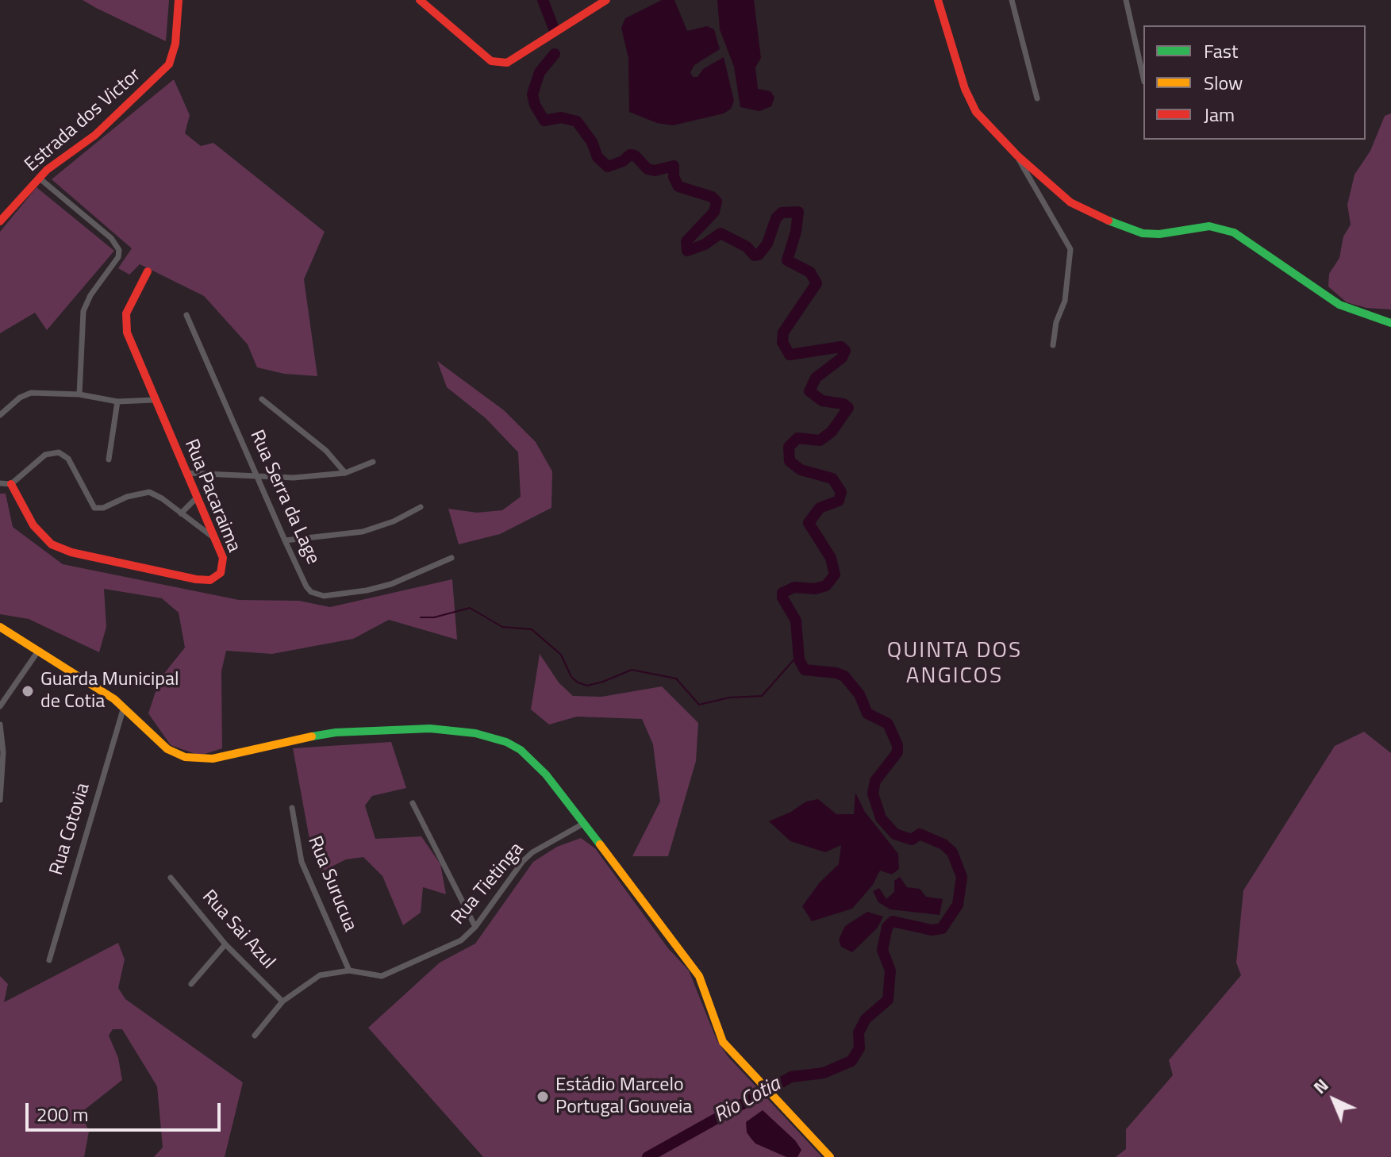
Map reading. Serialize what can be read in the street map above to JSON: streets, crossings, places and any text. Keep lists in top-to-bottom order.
{
  "streets": {
    "street": [
      "Estrada dos Victor",
      "Rua Pacaraima",
      "Rua Serra da Lage",
      "Rua Cotovia",
      "Rua Surucua",
      "Rua Tietinga",
      "Rua Sai Azul"
    ]
  },
  "crossings": [
    ["Rua Surucua", "Rua Tietinga"],
    ["Rua Tietinga", "Rua Sai Azul"]
  ],
  "districts": ["QUINTA DOS ANGICOS"],
  "water": ["Rio Cotia"],
  "places": ["Guarda Municipal de Cotia", "Estádio Marcelo Portugal Gouveia"],
  "legend": ["Fast", "Slow", "Jam"],
  "scale_bar": "200 m",
  "north": "top left"
}
